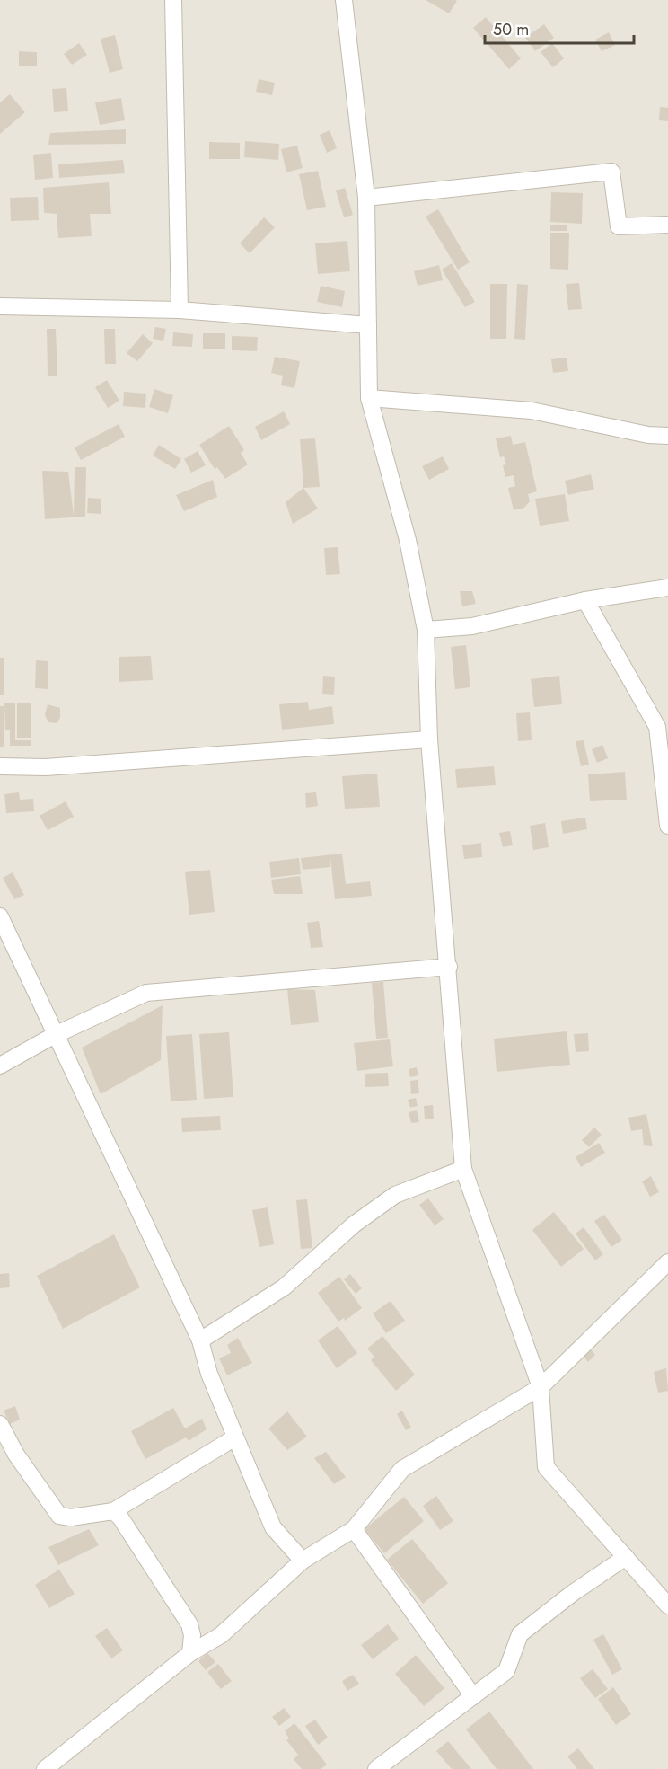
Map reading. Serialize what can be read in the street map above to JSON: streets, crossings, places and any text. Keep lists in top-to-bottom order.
{
  "scale_bar": "50 m"
}
